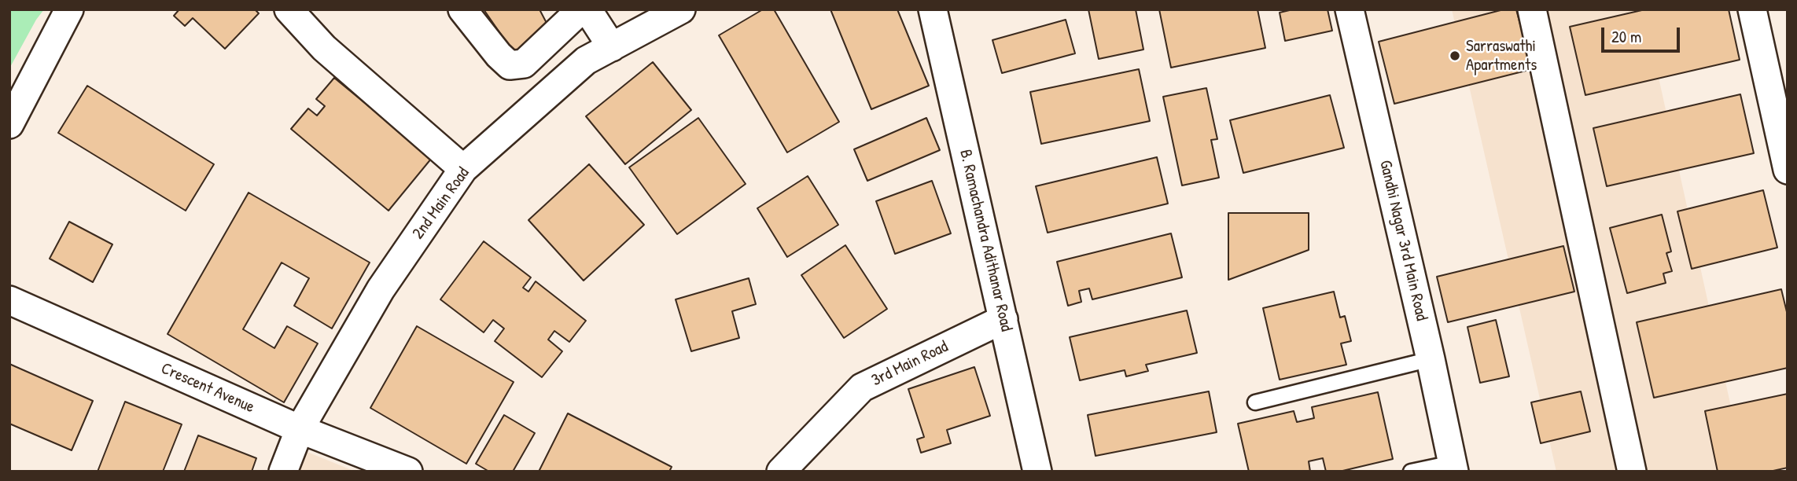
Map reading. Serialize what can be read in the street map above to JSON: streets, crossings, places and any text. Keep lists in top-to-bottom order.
{
  "streets": {
    "street": [
      "2nd Main Road",
      "B. Ramachandra Adithanar Road",
      "Gandhi Nagar 3rd Main Road",
      "3rd Main Road",
      "Crescent Avenue"
    ]
  },
  "crossings": [
    ["2nd Main Road", "Crescent Avenue"],
    ["B. Ramachandra Adithanar Road", "3rd Main Road"]
  ],
  "places": ["Sarraswathi Apartments"],
  "scale_bar": "20 m"
}
